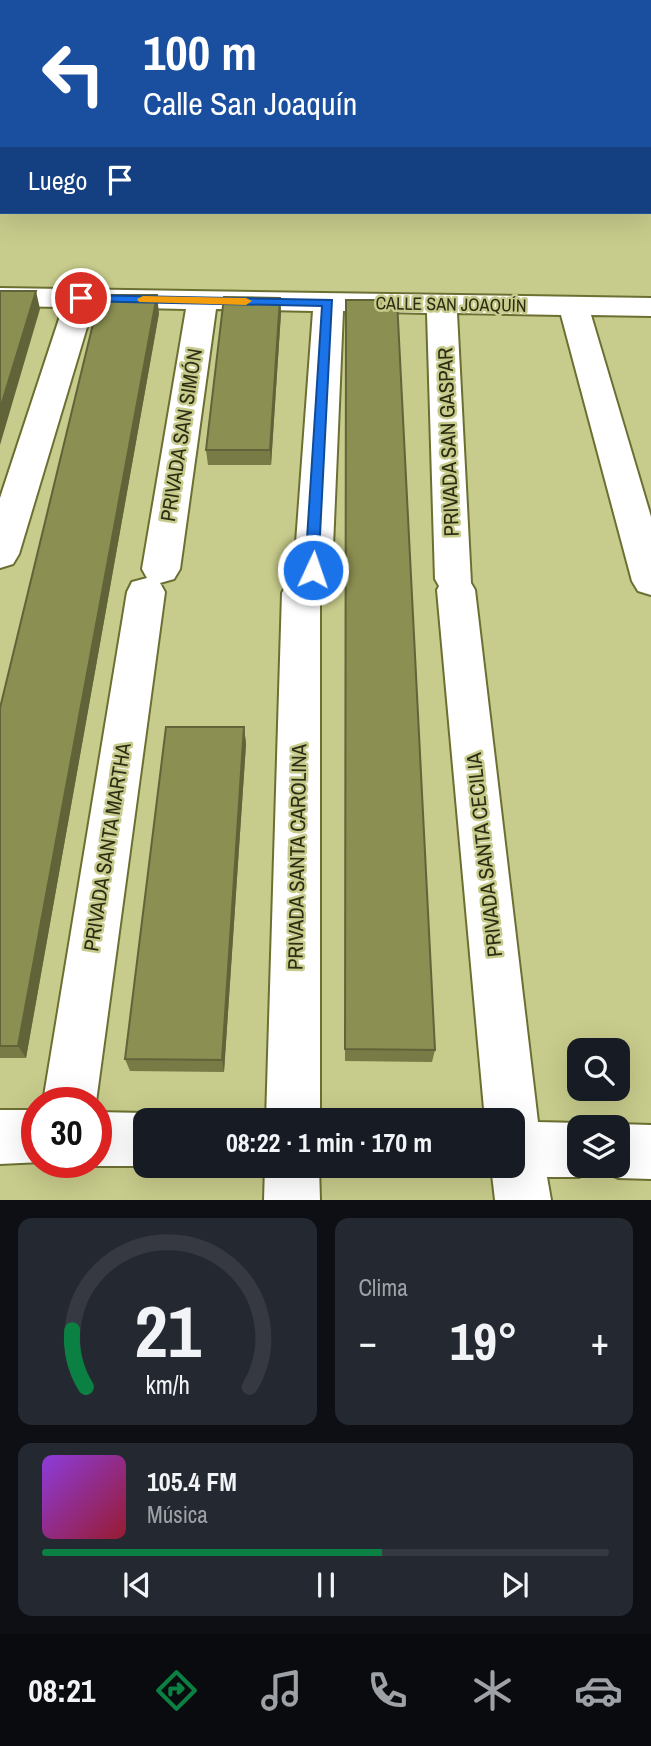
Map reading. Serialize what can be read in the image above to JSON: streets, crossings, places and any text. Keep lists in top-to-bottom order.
{
  "streets": {
    "street": [
      "CALLE SAN JOAQUÍN",
      "PRIVADA SAN SIMÓN",
      "PRIVADA SAN GASPAR",
      "PRIVADA SANTA MARTHA",
      "PRIVADA SANTA CECILIA",
      "PRIVADA SANTA CAROLINA"
    ]
  },
  "crossings": [
    ["CALLE SAN JOAQUÍN", "PRIVADA SAN SIMÓN"],
    ["CALLE SAN JOAQUÍN", "PRIVADA SAN GASPAR"],
    ["CALLE SAN JOAQUÍN", "PRIVADA SANTA CAROLINA"],
    ["PRIVADA SAN SIMÓN", "PRIVADA SANTA MARTHA"],
    ["PRIVADA SAN GASPAR", "PRIVADA SANTA CECILIA"]
  ],
  "page": {
    "turn": ["100 m", "Calle San Joaquín"],
    "then": "Luego",
    "limit": "30",
    "trip": "08:22 · 1 min · 170 m",
    "tile": "Clima",
    "heat": ["−", "19°", "+"],
    "song": ["105.4 FM", "Música"],
    "tabs": "08:21",
    "gauge": ["21", "km/h"]
  }
}
